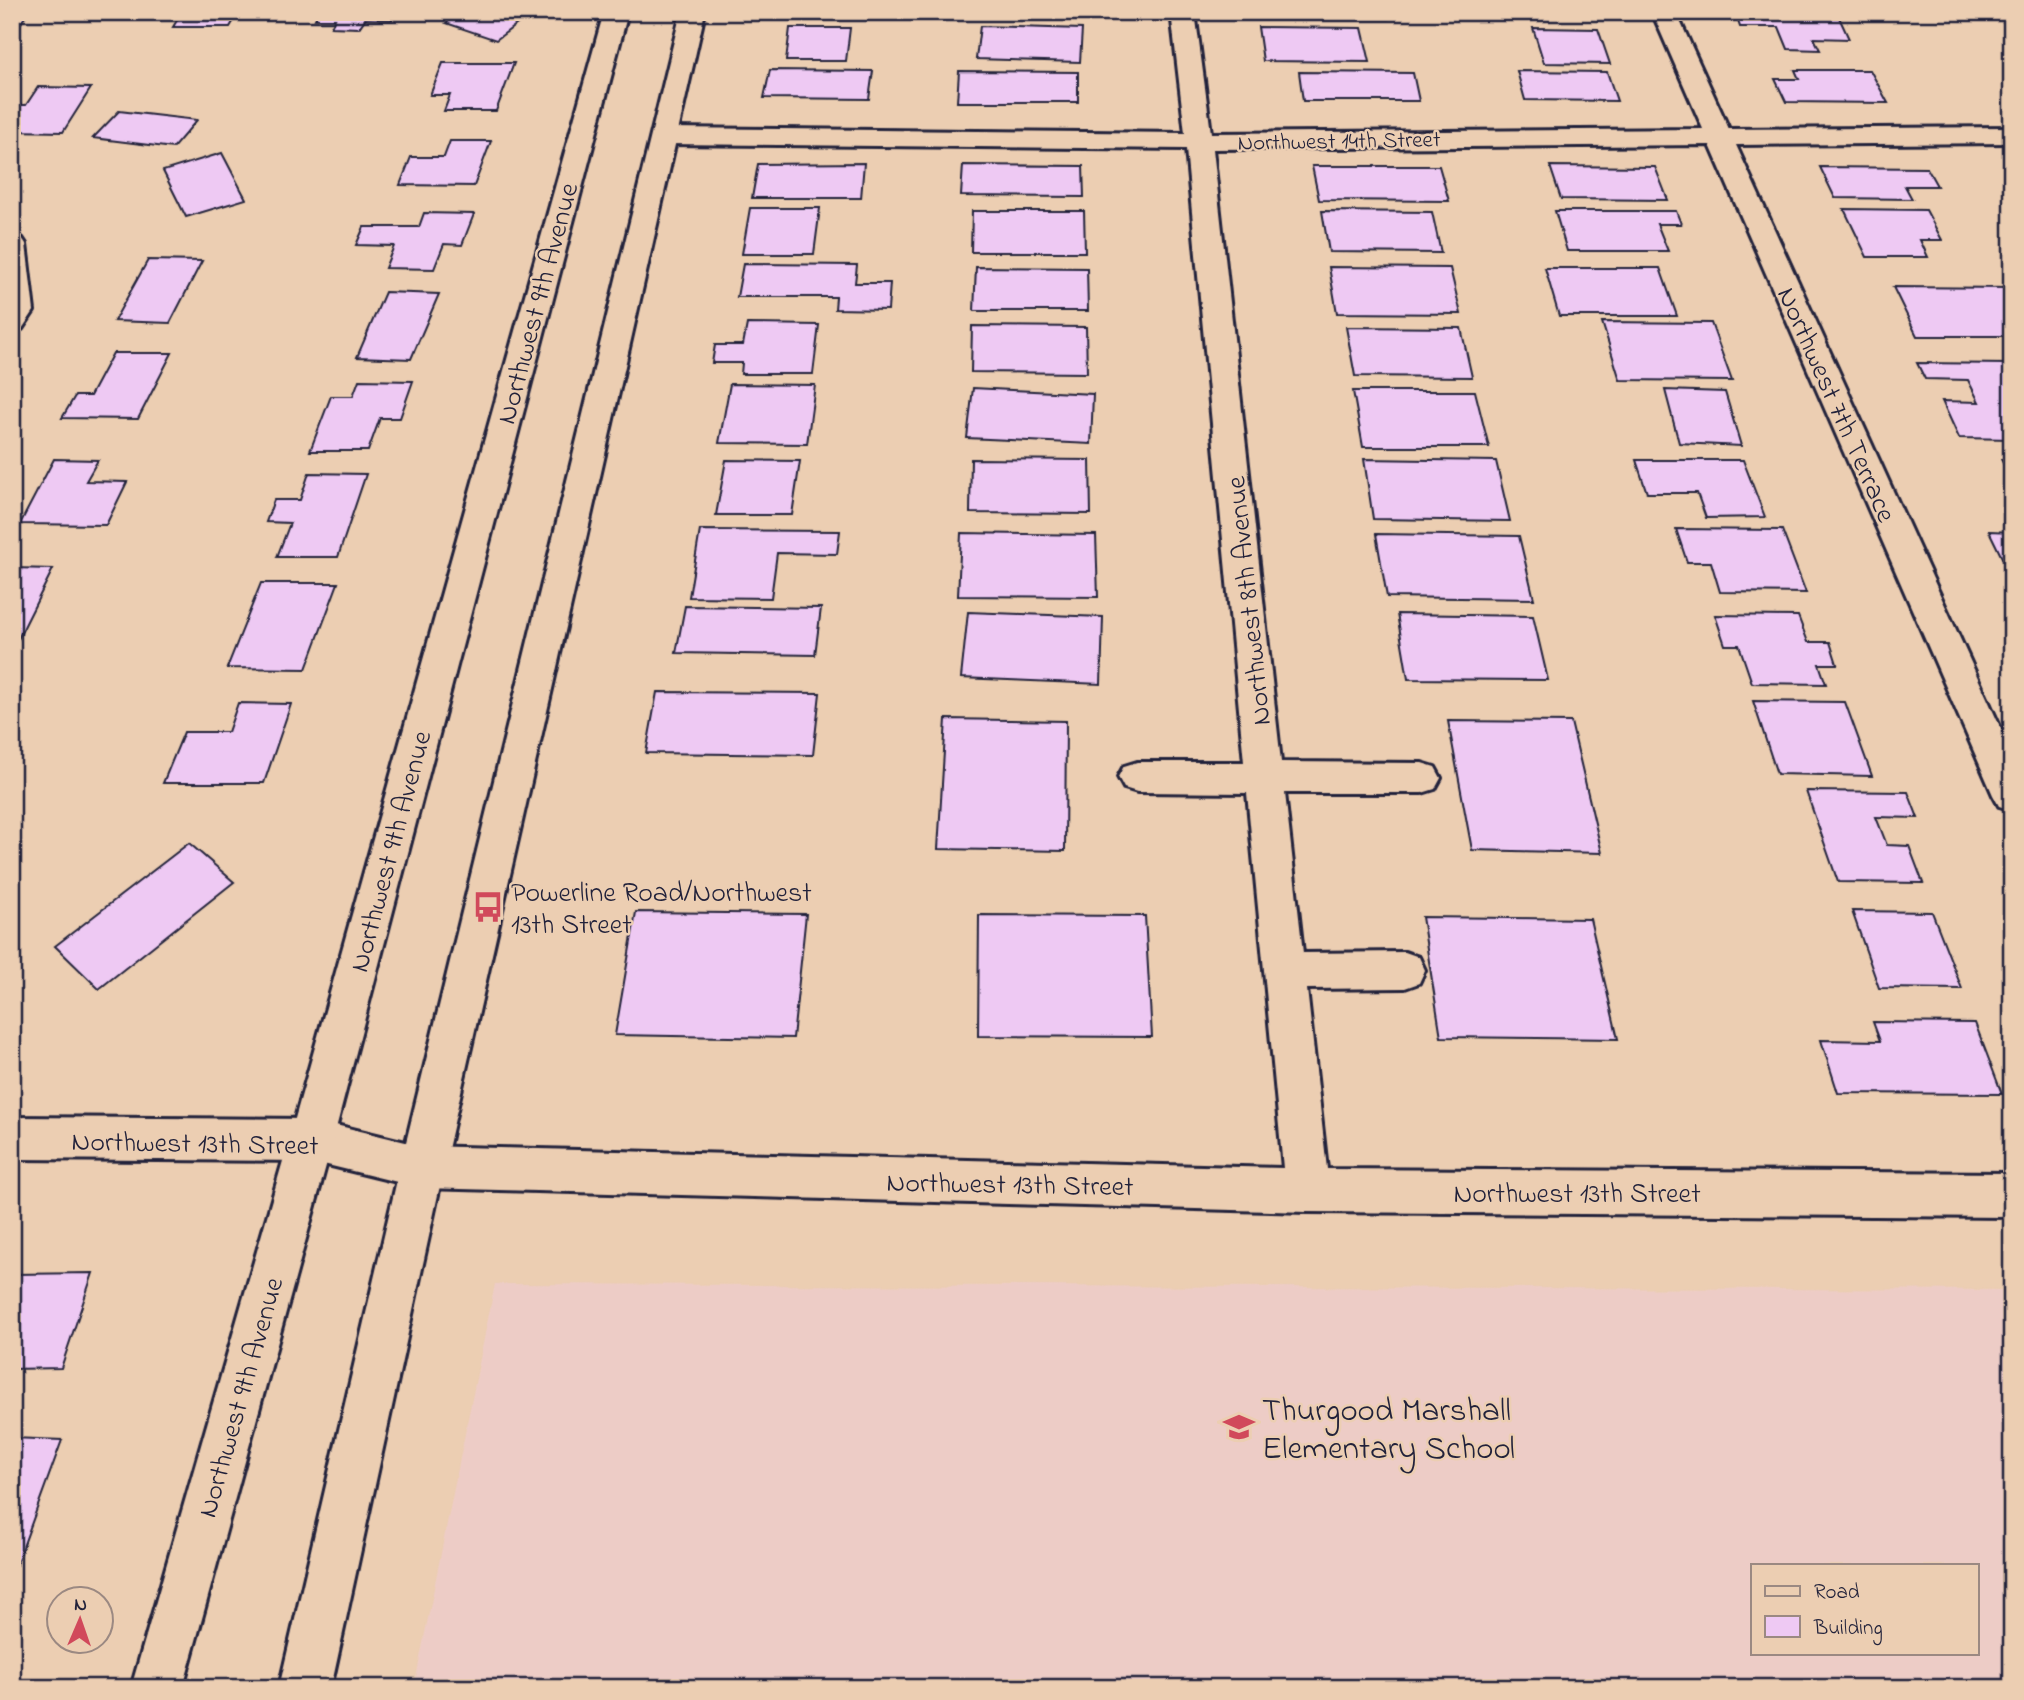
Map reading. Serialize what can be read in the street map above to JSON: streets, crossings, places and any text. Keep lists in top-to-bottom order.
{
  "streets": {
    "street": [
      "Northwest 14th Street",
      "Northwest 9th Avenue",
      "Northwest 7th Terrace",
      "Northwest 8th Avenue",
      "Northwest 13th Street"
    ]
  },
  "crossings": [
    ["Northwest 14th Street", "Northwest 7th Terrace"],
    ["Northwest 14th Street", "Northwest 8th Avenue"],
    ["Northwest 9th Avenue", "Northwest 13th Street"],
    ["Northwest 8th Avenue", "Northwest 13th Street"]
  ],
  "places": {
    "bus stop": ["Powerline Road/Northwest 13th Street"],
    "school or university": ["Thurgood Marshall Elementary School"]
  },
  "legend": ["Road", "Building"],
  "north": "top"
}
